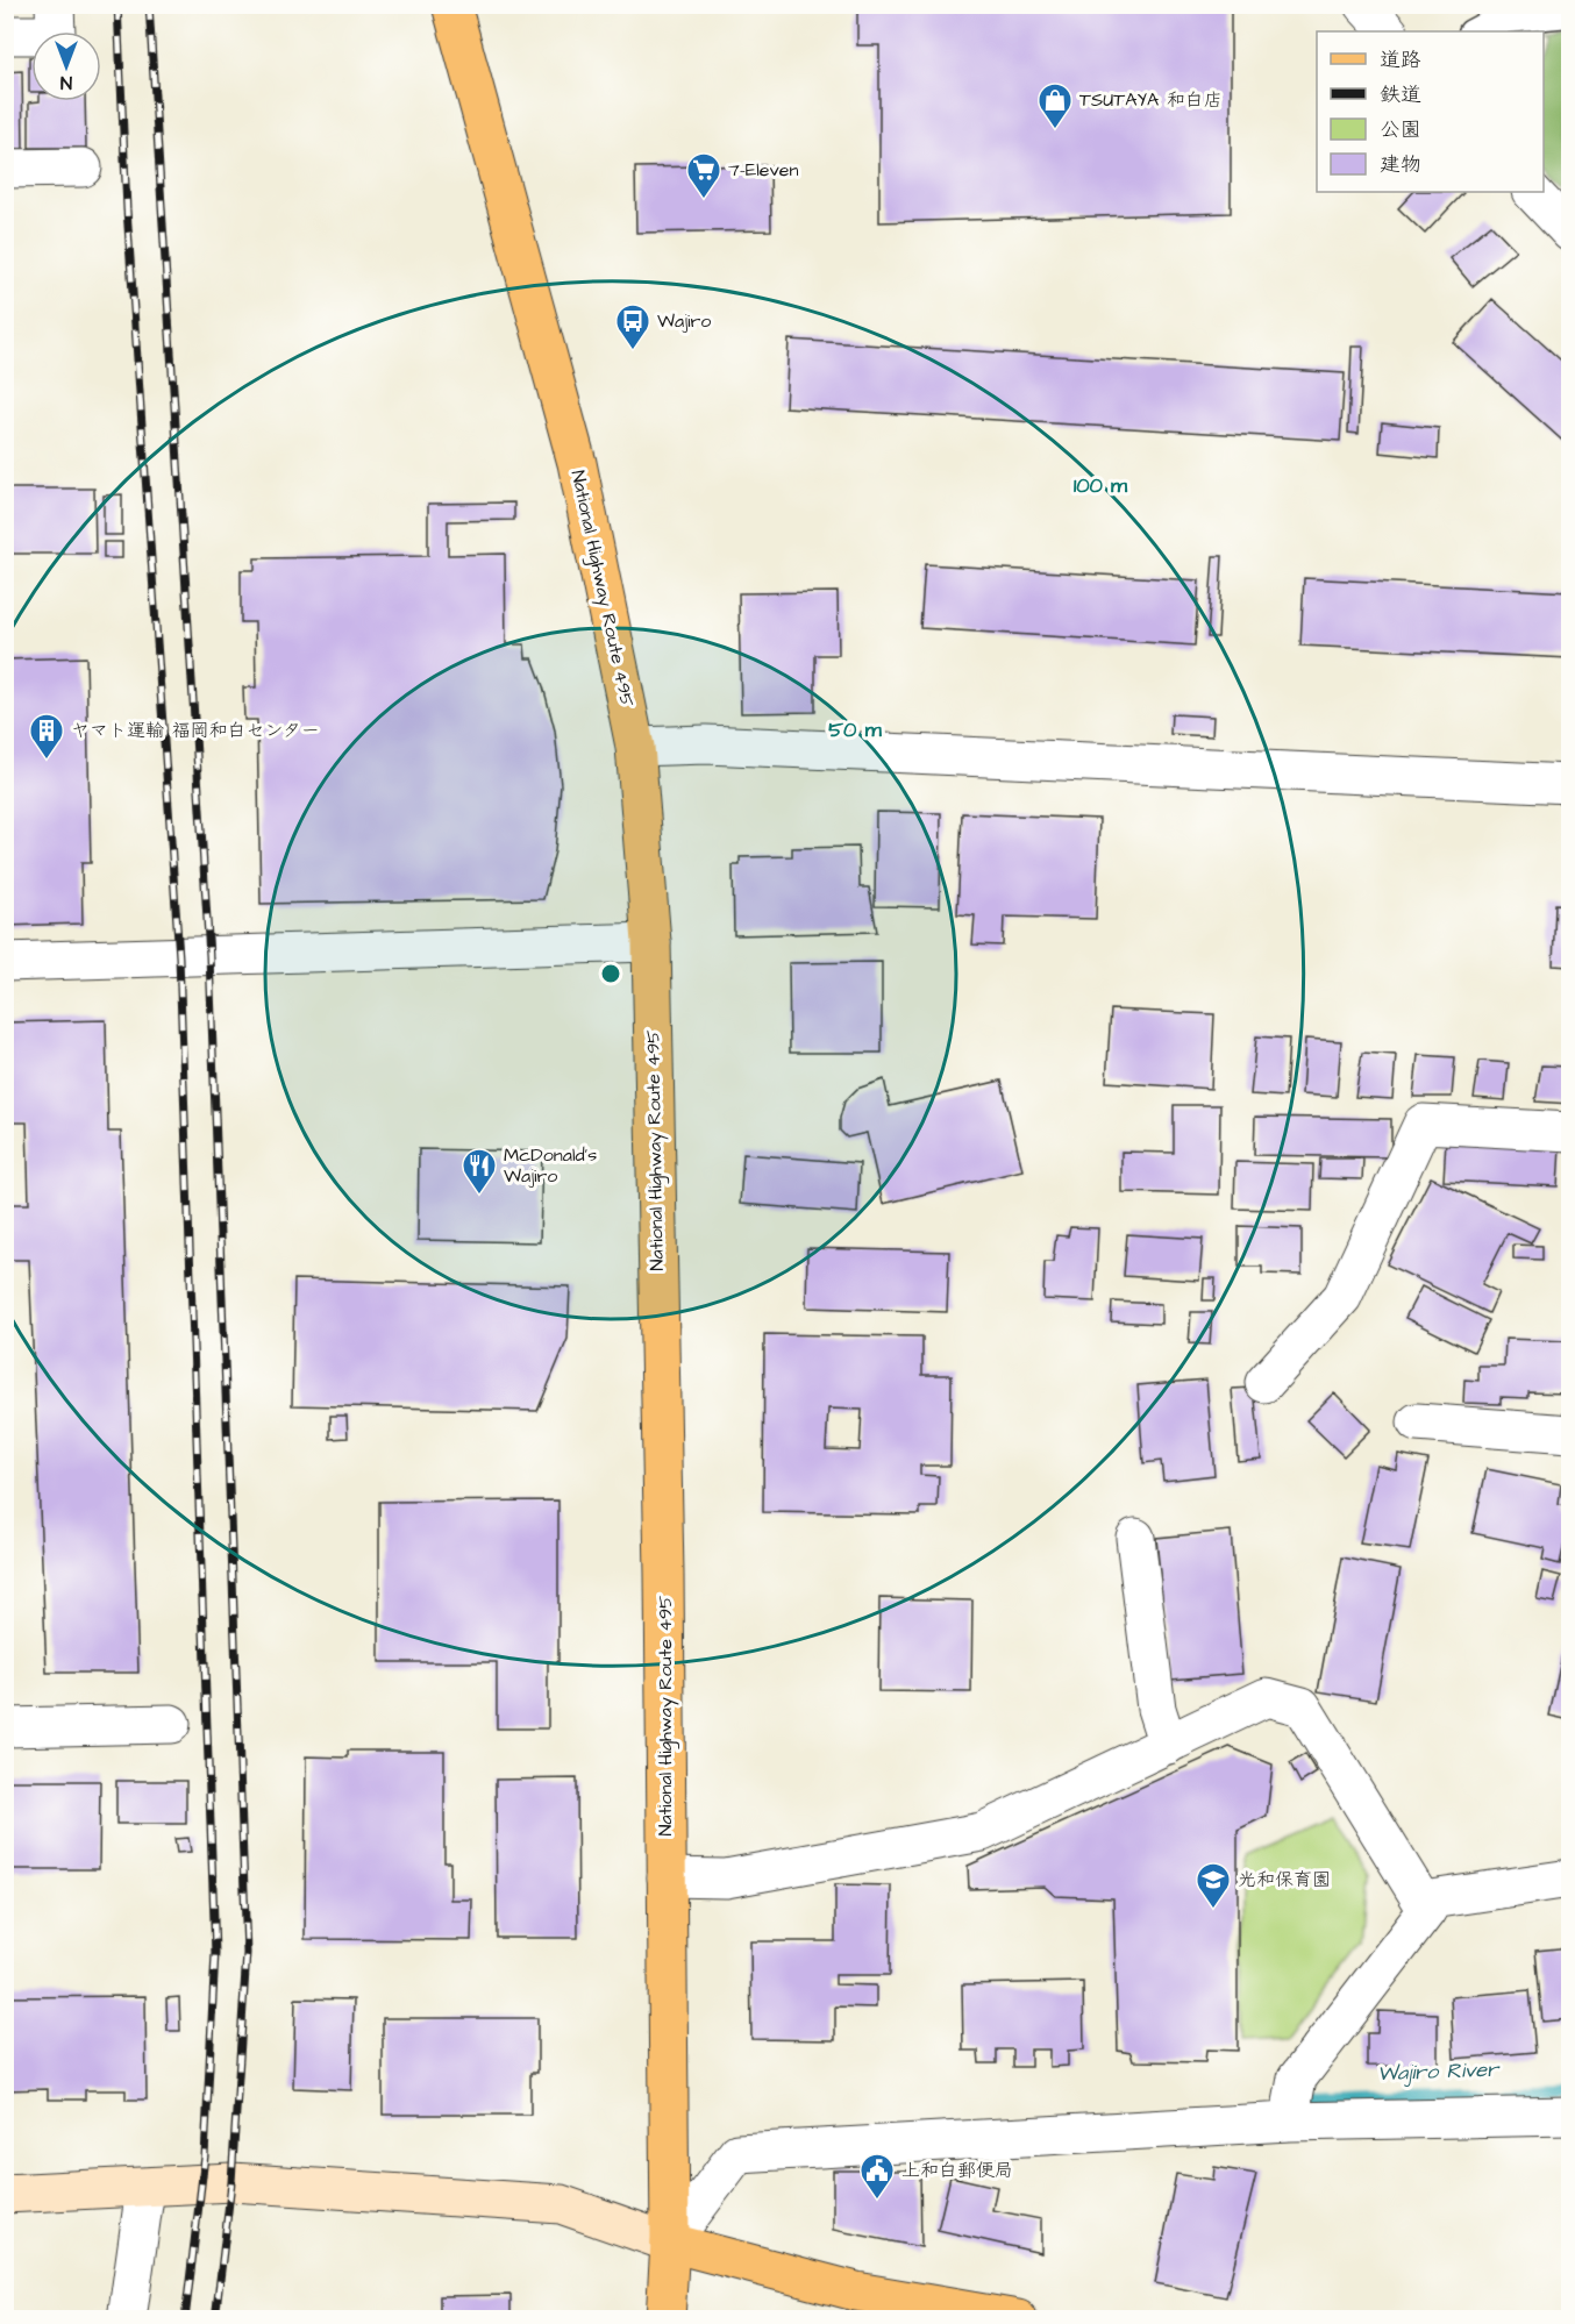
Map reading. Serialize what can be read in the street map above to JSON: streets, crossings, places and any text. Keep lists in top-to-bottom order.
{
  "streets": {
    "main road": ["National Highway Route 495"]
  },
  "water": ["Wajiro River"],
  "places": {
    "shop": ["TSUTAYA 和白店"],
    "supermarket": ["7-Eleven"],
    "bus stop": ["Wajiro"],
    "building": ["ヤマト運輸 福岡和白センター"],
    "restaurant": ["McDonald's Wajiro"],
    "school or university": ["光和保育園"],
    "public building": ["上和白郵便局"]
  },
  "legend": [
    "道路",
    "鉄道",
    "公園",
    "建物"
  ],
  "north": "bottom",
  "rings": ["100 m", "50 m"]
}
